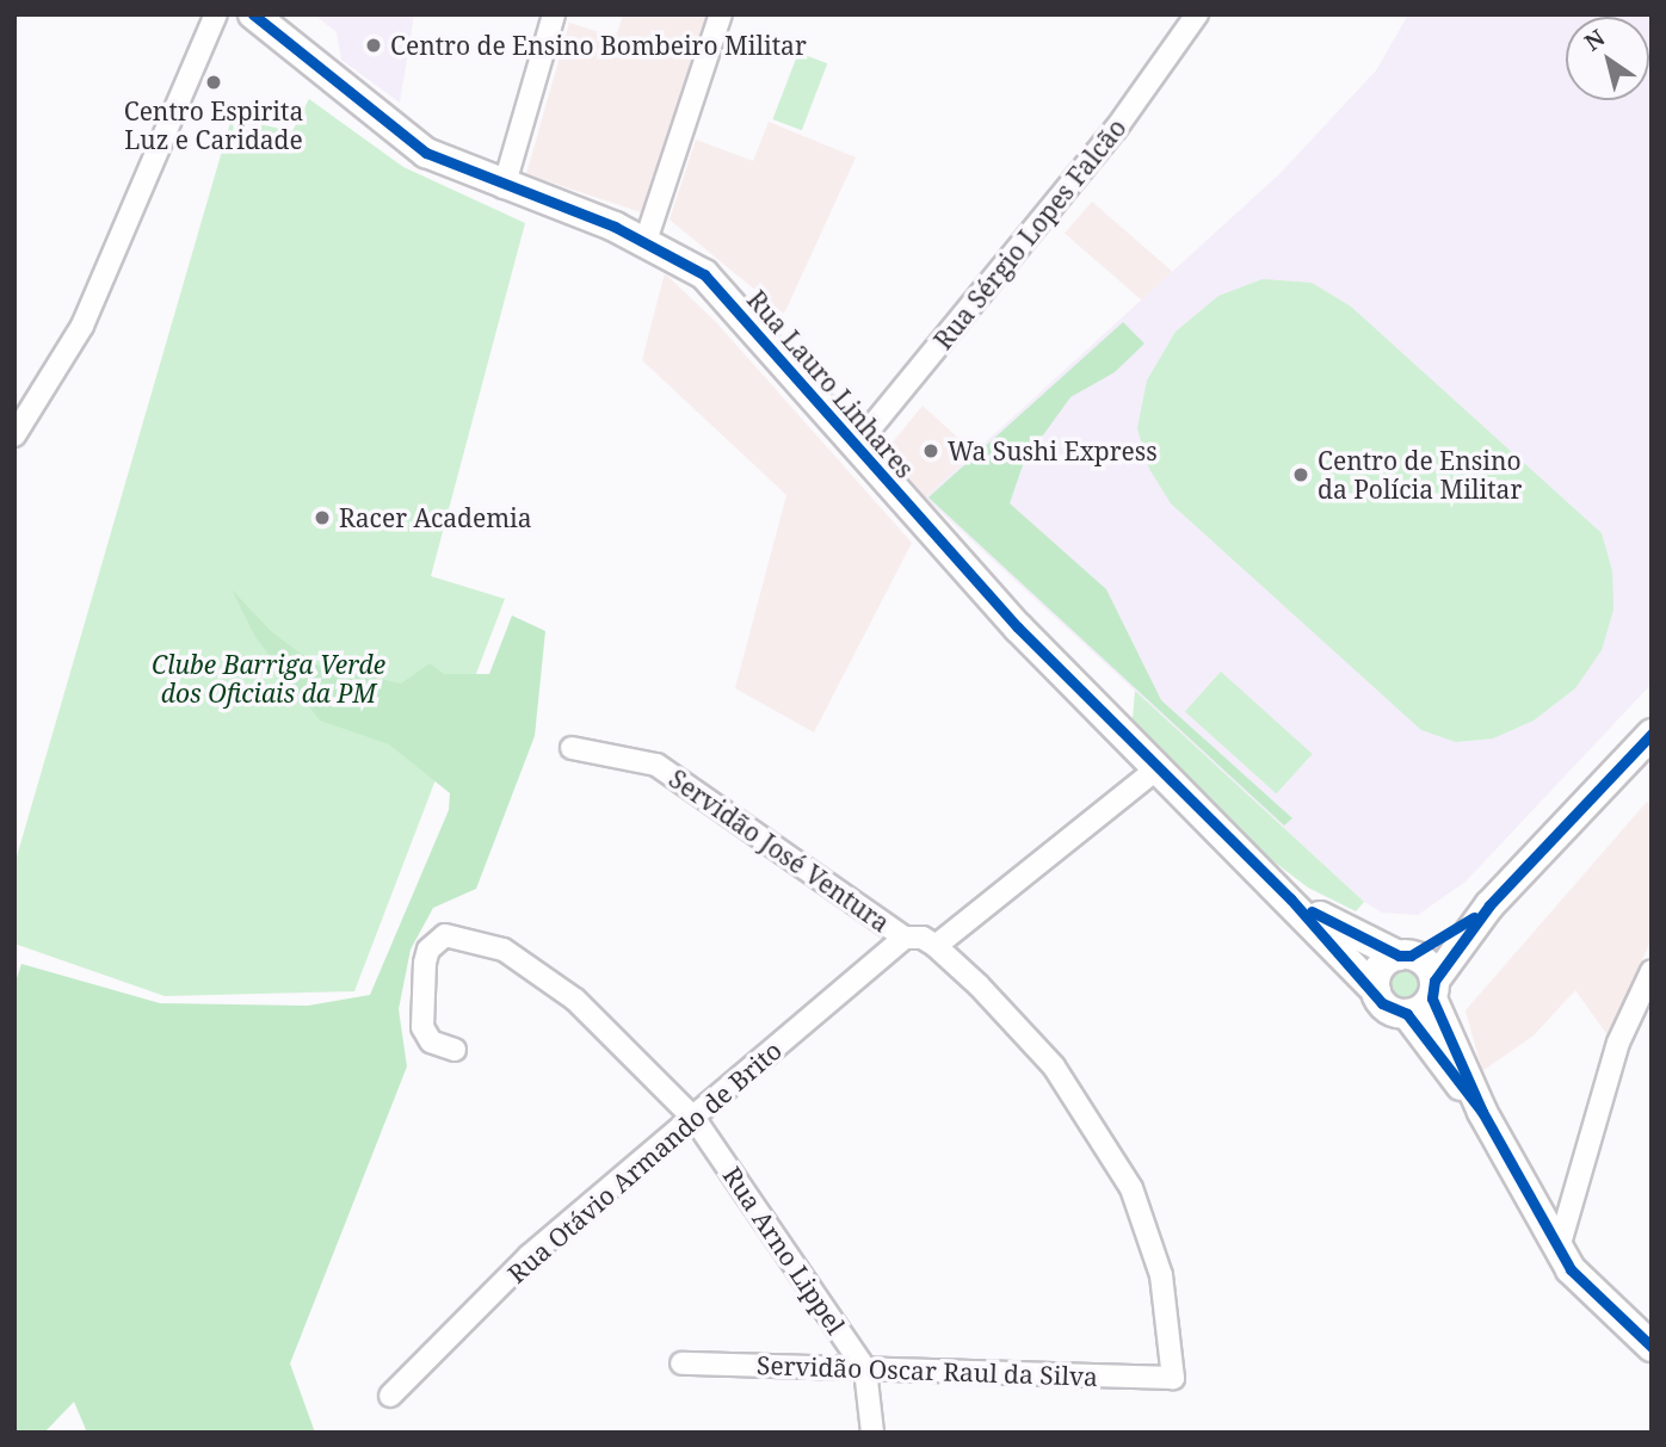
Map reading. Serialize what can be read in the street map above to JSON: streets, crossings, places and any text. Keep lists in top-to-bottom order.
{
  "streets": {
    "main road": ["Rua Lauro Linhares"],
    "street": [
      "Rua Sérgio Lopes Falcão",
      "Servidão José Ventura",
      "Rua Otávio Armando de Brito",
      "Rua Arno Lippel",
      "Servidão Oscar Raul da Silva"
    ]
  },
  "crossings": [
    ["Rua Sérgio Lopes Falcão", "Rua Lauro Linhares"],
    ["Servidão José Ventura", "Rua Otávio Armando de Brito"],
    ["Servidão José Ventura", "Servidão Oscar Raul da Silva"],
    ["Rua Otávio Armando de Brito", "Rua Arno Lippel"],
    ["Rua Arno Lippel", "Servidão Oscar Raul da Silva"]
  ],
  "parks": ["Clube Barriga Verde dos Oficiais da PM"],
  "places": [
    "Centro de Ensino Bombeiro Militar",
    "Centro Espirita Luz e Caridade",
    "Wa Sushi Express",
    "Centro de Ensino da Polícia Militar",
    "Racer Academia"
  ],
  "north": "top left"
}
